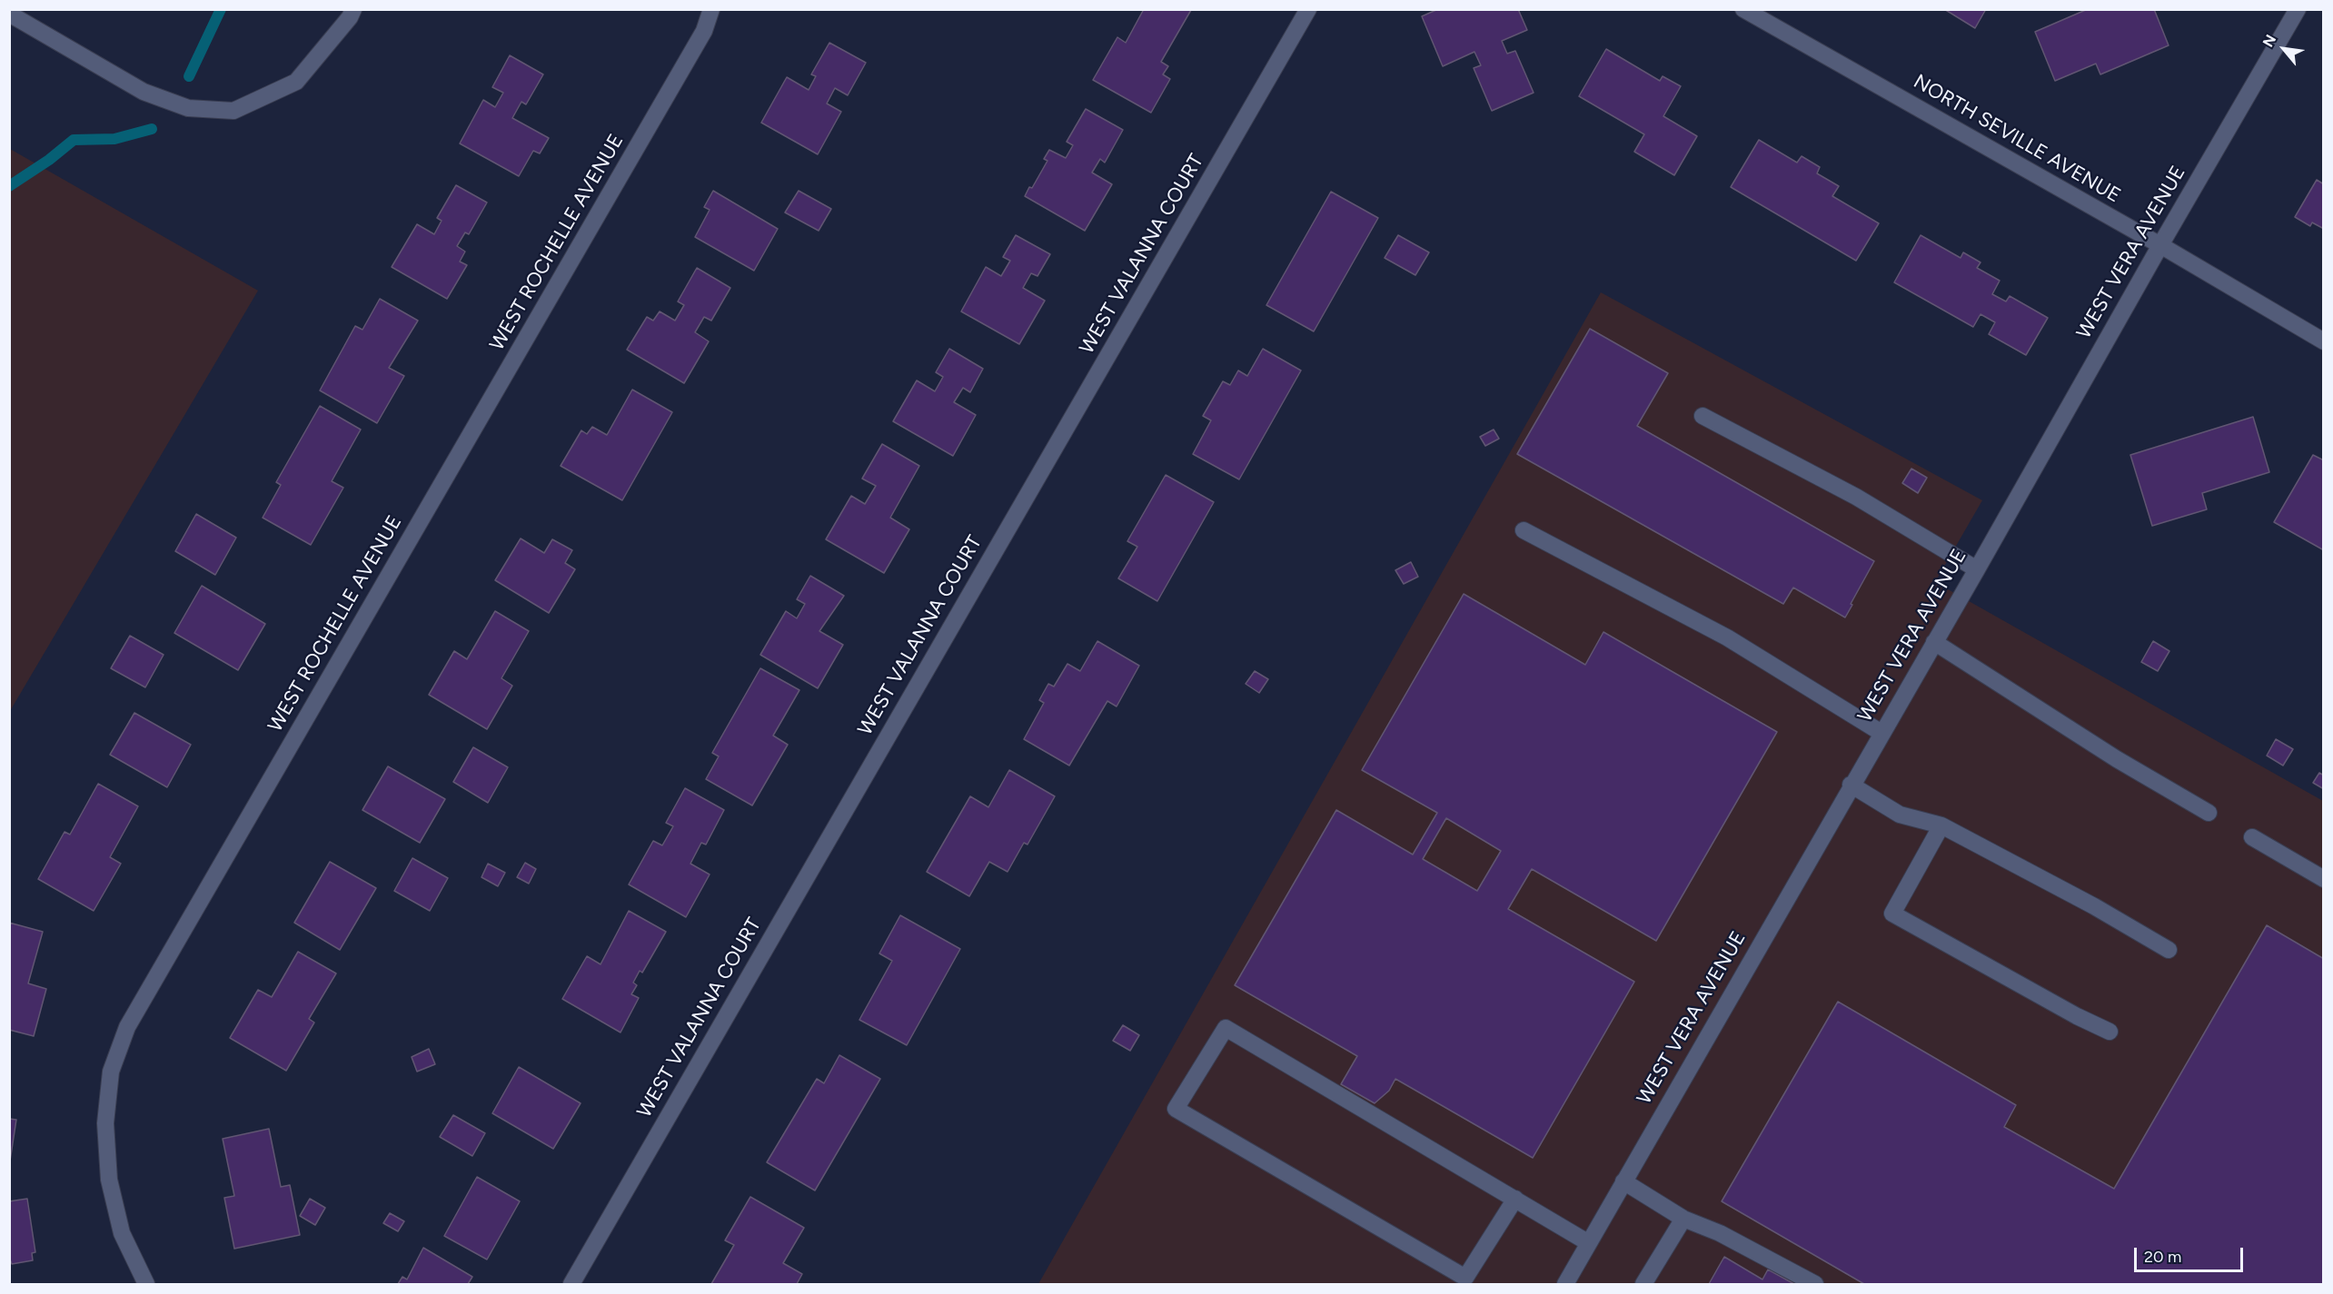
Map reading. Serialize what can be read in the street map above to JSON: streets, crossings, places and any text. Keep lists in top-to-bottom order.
{
  "streets": {
    "street": [
      "NORTH SEVILLE AVENUE",
      "WEST ROCHELLE AVENUE",
      "WEST VERA AVENUE",
      "WEST VALANNA COURT"
    ]
  },
  "crossings": [
    ["NORTH SEVILLE AVENUE", "WEST VERA AVENUE"]
  ],
  "scale_bar": "20 m",
  "north": "top left"
}
